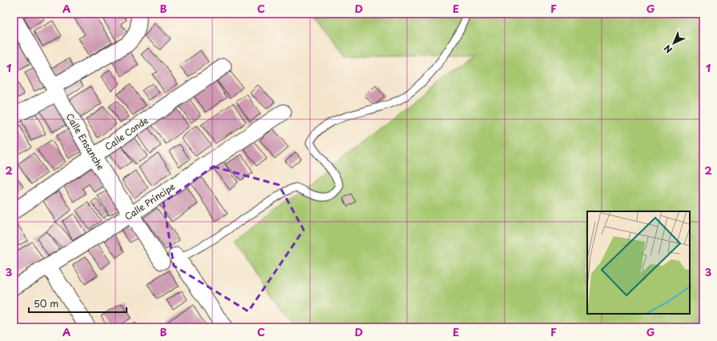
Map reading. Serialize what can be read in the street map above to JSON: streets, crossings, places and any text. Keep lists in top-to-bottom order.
{
  "streets": {
    "street": ["Calle Conde", "Calle Ensanche", "Calle Príncipe"]
  },
  "crossings": [
    ["Calle Conde", "Calle Ensanche"],
    ["Calle Ensanche", "Calle Príncipe"]
  ],
  "scale_bar": "50 m",
  "north": "bottom left",
  "grid": {
    "columns": [
      "A",
      "B",
      "C",
      "D",
      "E",
      "F",
      "G"
    ],
    "rows": ["1", "2", "3"]
  }
}
